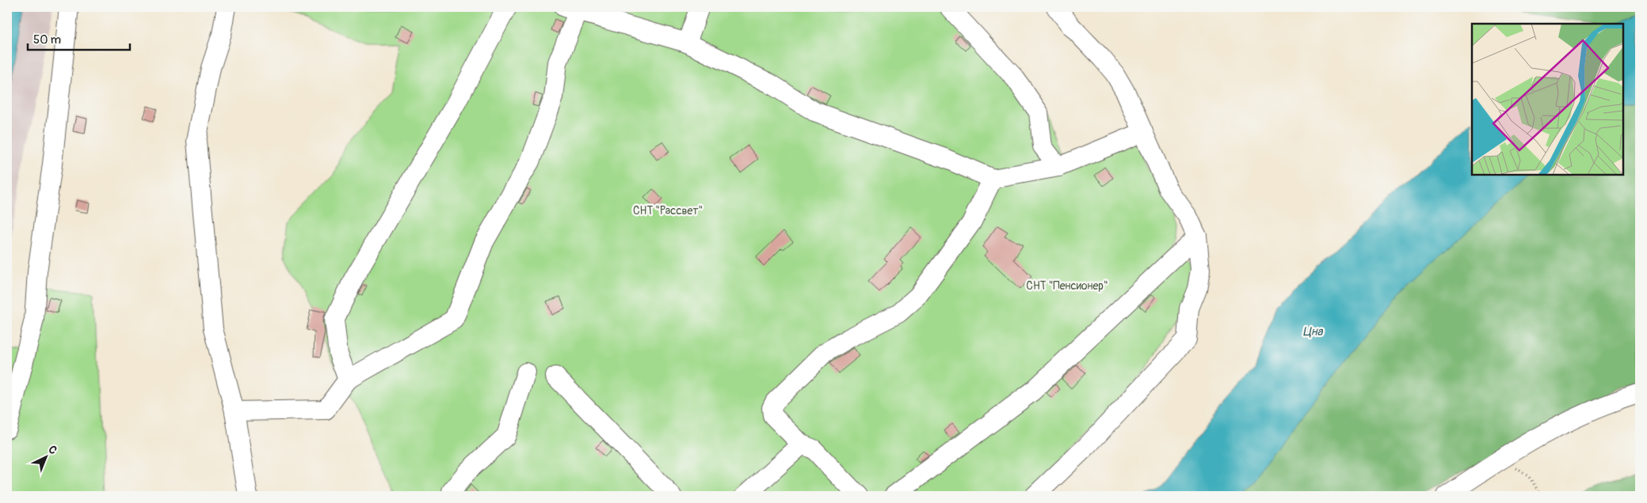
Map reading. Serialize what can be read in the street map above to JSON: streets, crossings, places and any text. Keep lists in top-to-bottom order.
{
  "water": ["Цна"],
  "parks": ["СНТ \"Рассвет\"", "СНТ \"Пенсионер\""],
  "scale_bar": "50 m",
  "north": "top right"
}
